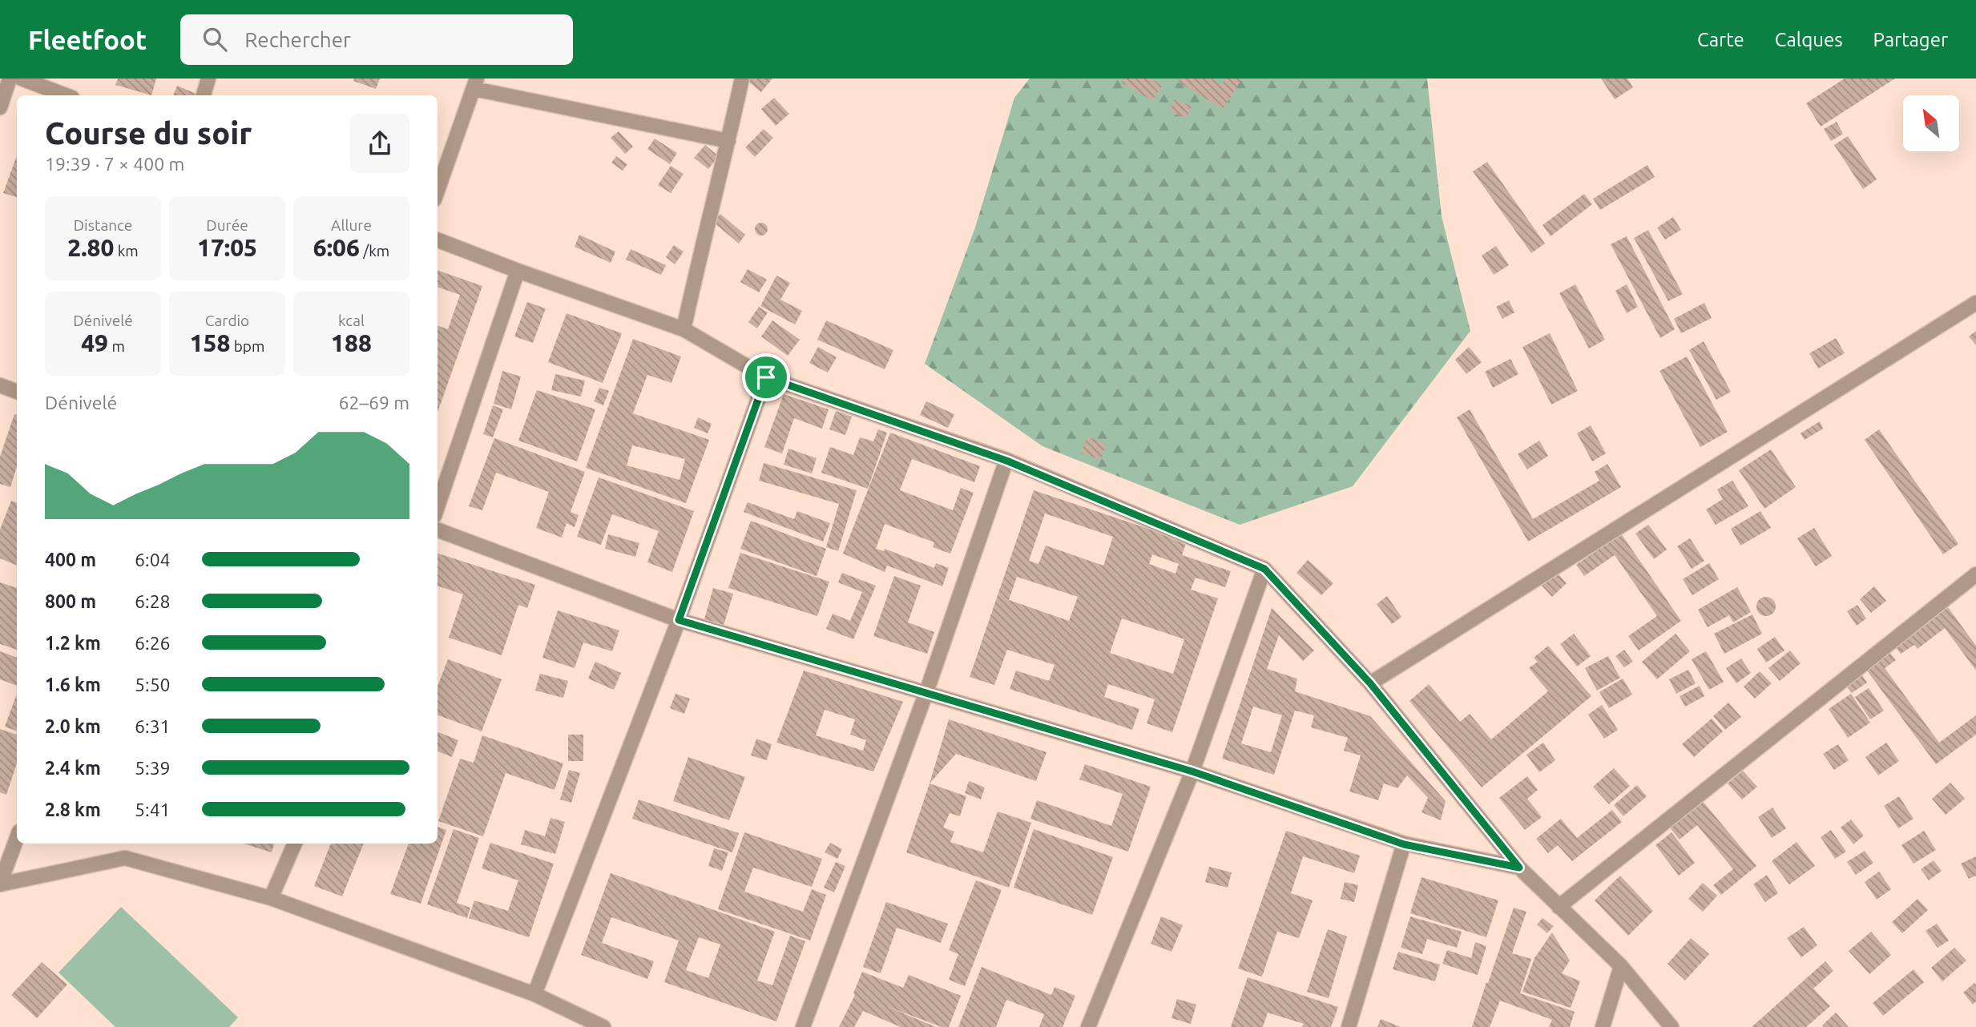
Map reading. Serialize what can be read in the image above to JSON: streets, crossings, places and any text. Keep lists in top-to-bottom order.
{
  "north": "top left",
  "page": {
    "header": "Fleetfoot",
    "search": "Rechercher",
    "nav": ["Carte", "Calques", "Partager"],
    "heading": ["Course du soir", "19:39 · 7 × 400 m"],
    "stats": [
      ["Distance", "2.80 km"],
      ["Durée", "17:05"],
      ["Allure", "6:06 /km"],
      ["Dénivelé", "49 m"],
      ["Cardio", "158 bpm"],
      ["kcal", "188"]
    ],
    "chart": ["Dénivelé", "62–69 m"],
    "list": [
      {
        "name": "400 m",
        "note": "6:04"
      },
      {
        "name": "800 m",
        "note": "6:28"
      },
      {
        "name": "1.2 km",
        "note": "6:26"
      },
      {
        "name": "1.6 km",
        "note": "5:50"
      },
      {
        "name": "2.0 km",
        "note": "6:31"
      },
      {
        "name": "2.4 km",
        "note": "5:39"
      },
      {
        "name": "2.8 km",
        "note": "5:41"
      }
    ]
  }
}
